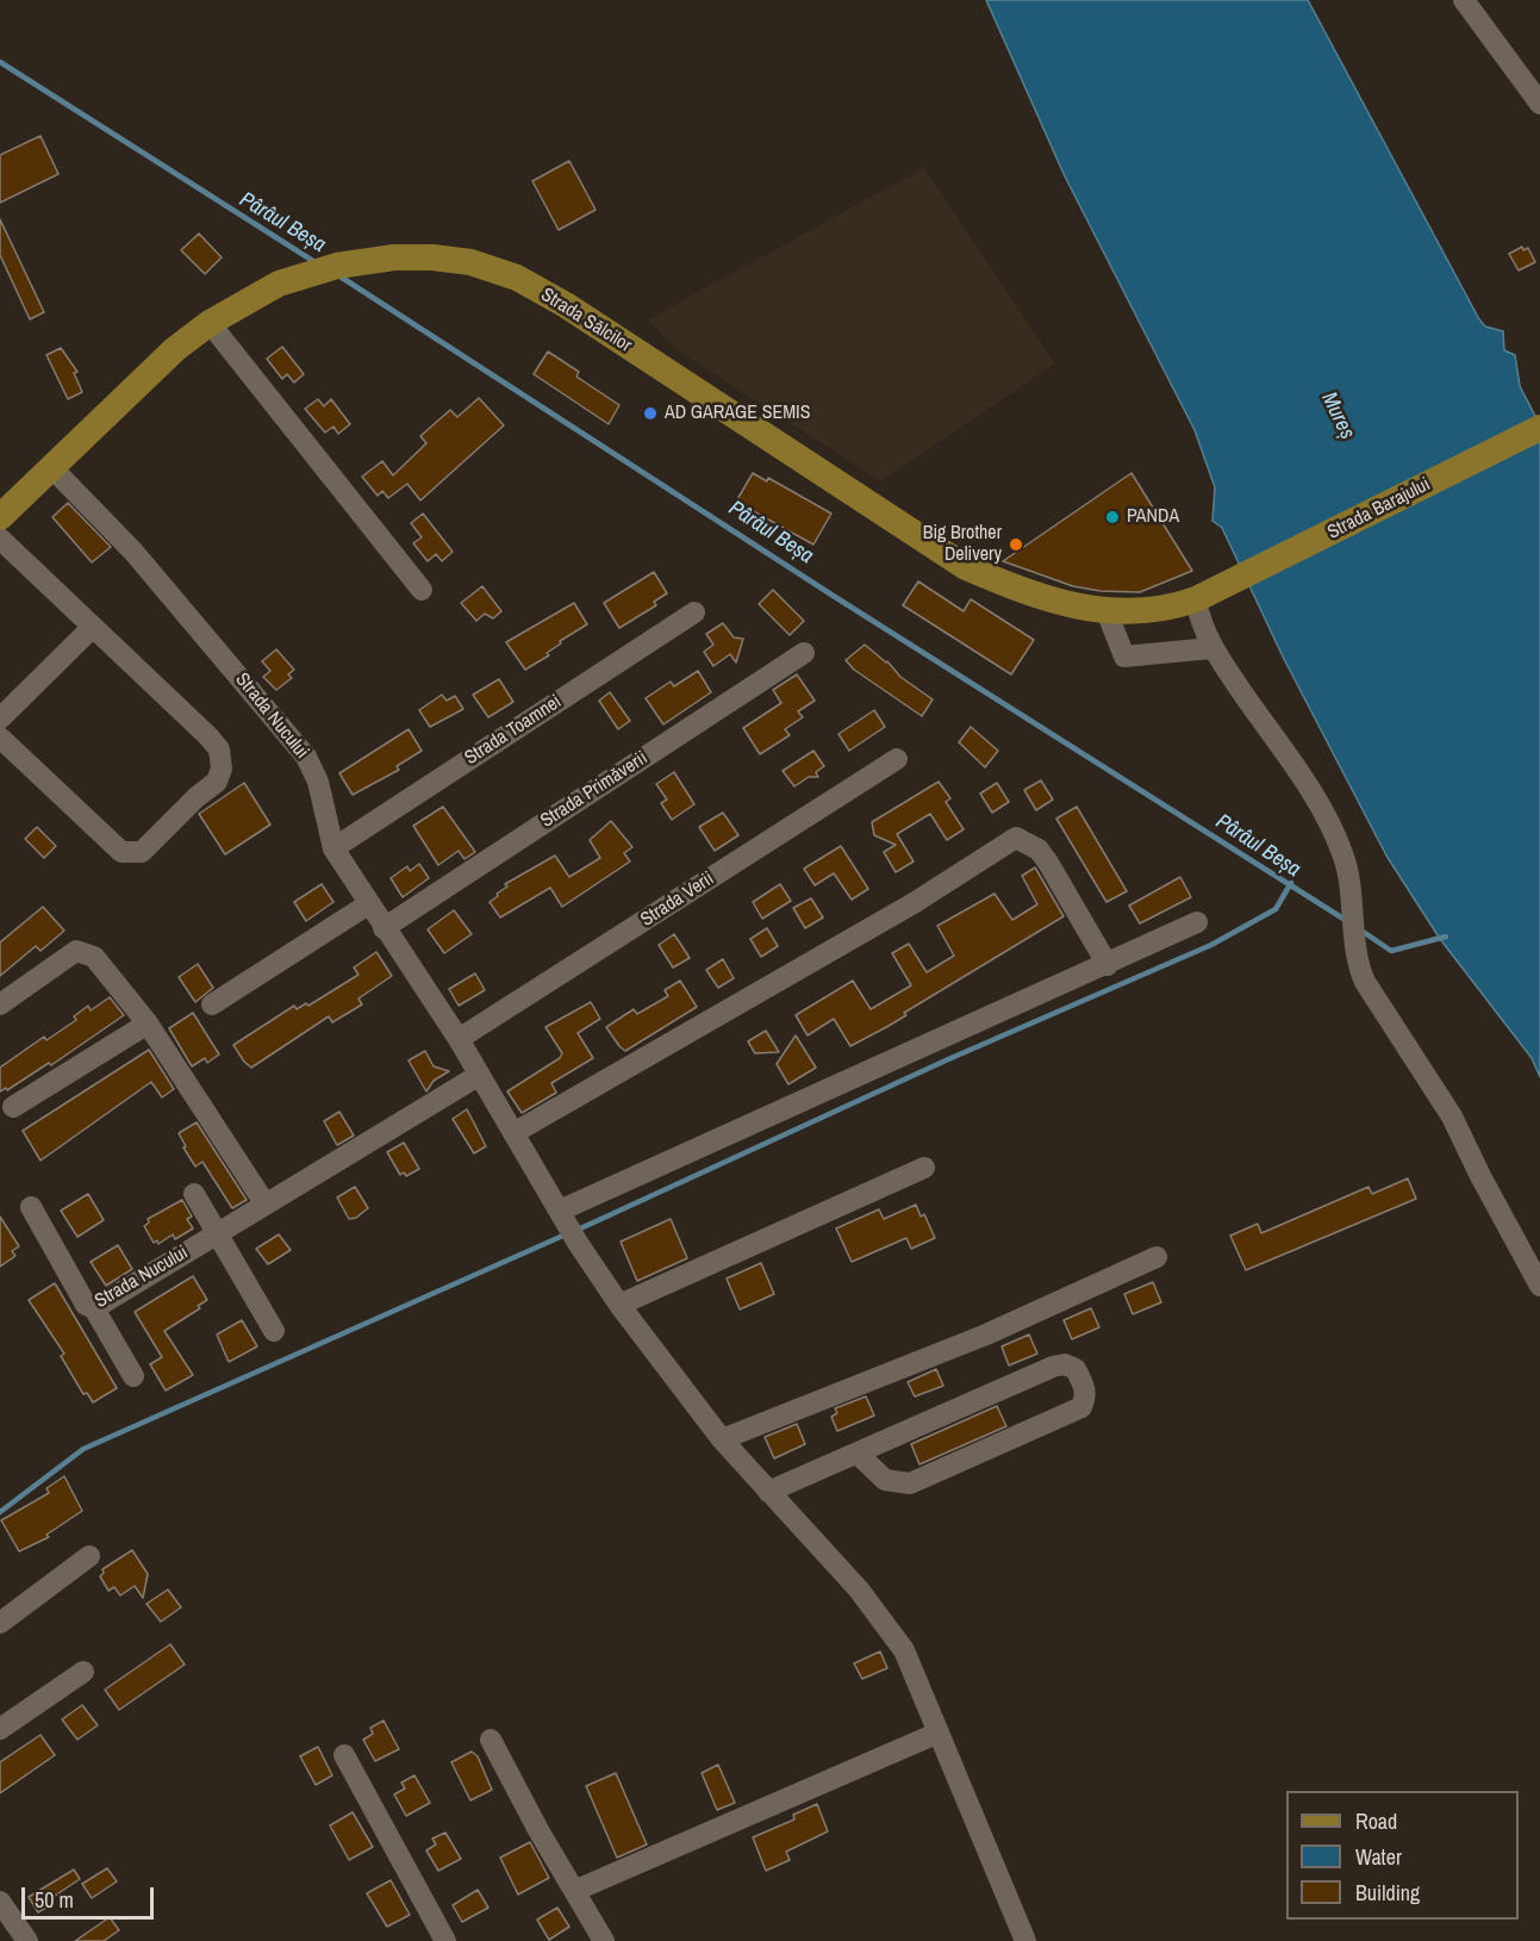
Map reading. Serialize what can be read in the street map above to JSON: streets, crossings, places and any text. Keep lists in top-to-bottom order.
{
  "streets": {
    "main road": ["Strada Sălcilor", "Strada Barajului"],
    "street": [
      "Strada Nucului",
      "Strada Toamnei",
      "Strada Primăverii",
      "Strada Verii"
    ]
  },
  "crossings": [
    ["Strada Sălcilor", "Strada Barajului"],
    ["Strada Sălcilor", "Strada Nucului"],
    ["Strada Nucului", "Strada Toamnei"],
    ["Strada Nucului", "Strada Primăverii"],
    ["Strada Nucului", "Strada Verii"]
  ],
  "water": ["Pârâul Beșa", "Mureș"],
  "places": ["AD GARAGE SEMIS", "PANDA", "Big Brother Delivery"],
  "legend": ["Road", "Water", "Building"],
  "scale_bar": "50 m"
}
